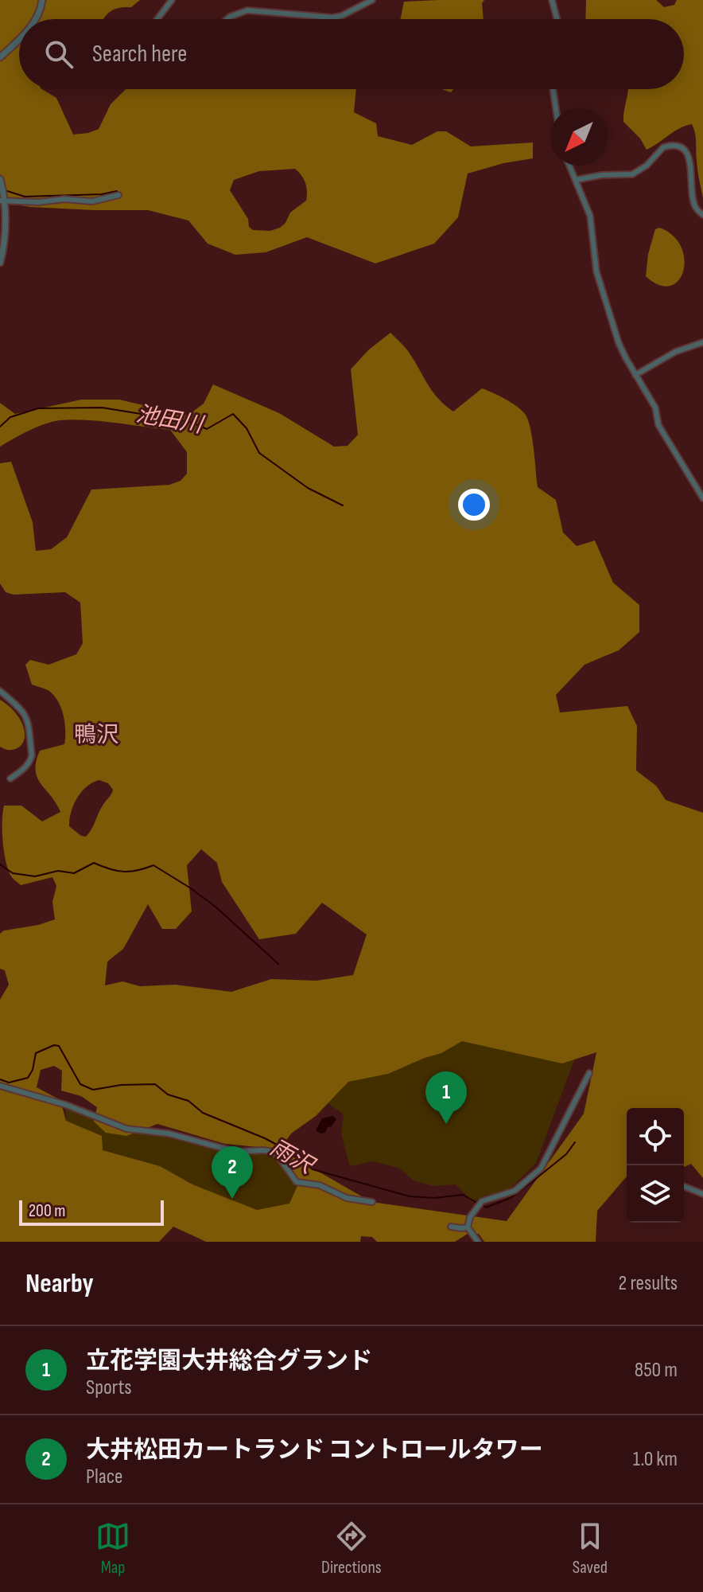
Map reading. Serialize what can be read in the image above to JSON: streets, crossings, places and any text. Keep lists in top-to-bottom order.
{
  "districts": ["鴨沢"],
  "water": ["池田川", "雨沢"],
  "scale_bar": "200 m",
  "north": "bottom left",
  "page": {
    "search": "Search here",
    "pins": ["1", "2"],
    "scale": "200 m",
    "heading": ["Nearby", "2 results"],
    "list": [
      {
        "mark": "1",
        "name": "立花学園大井総合グランド",
        "note": "Sports",
        "value": "850 m"
      },
      {
        "mark": "2",
        "name": "大井松田カートランド コントロールタワー",
        "note": "Place",
        "value": "1.0 km"
      }
    ],
    "nav": ["Map", "Directions", "Saved"]
  }
}
